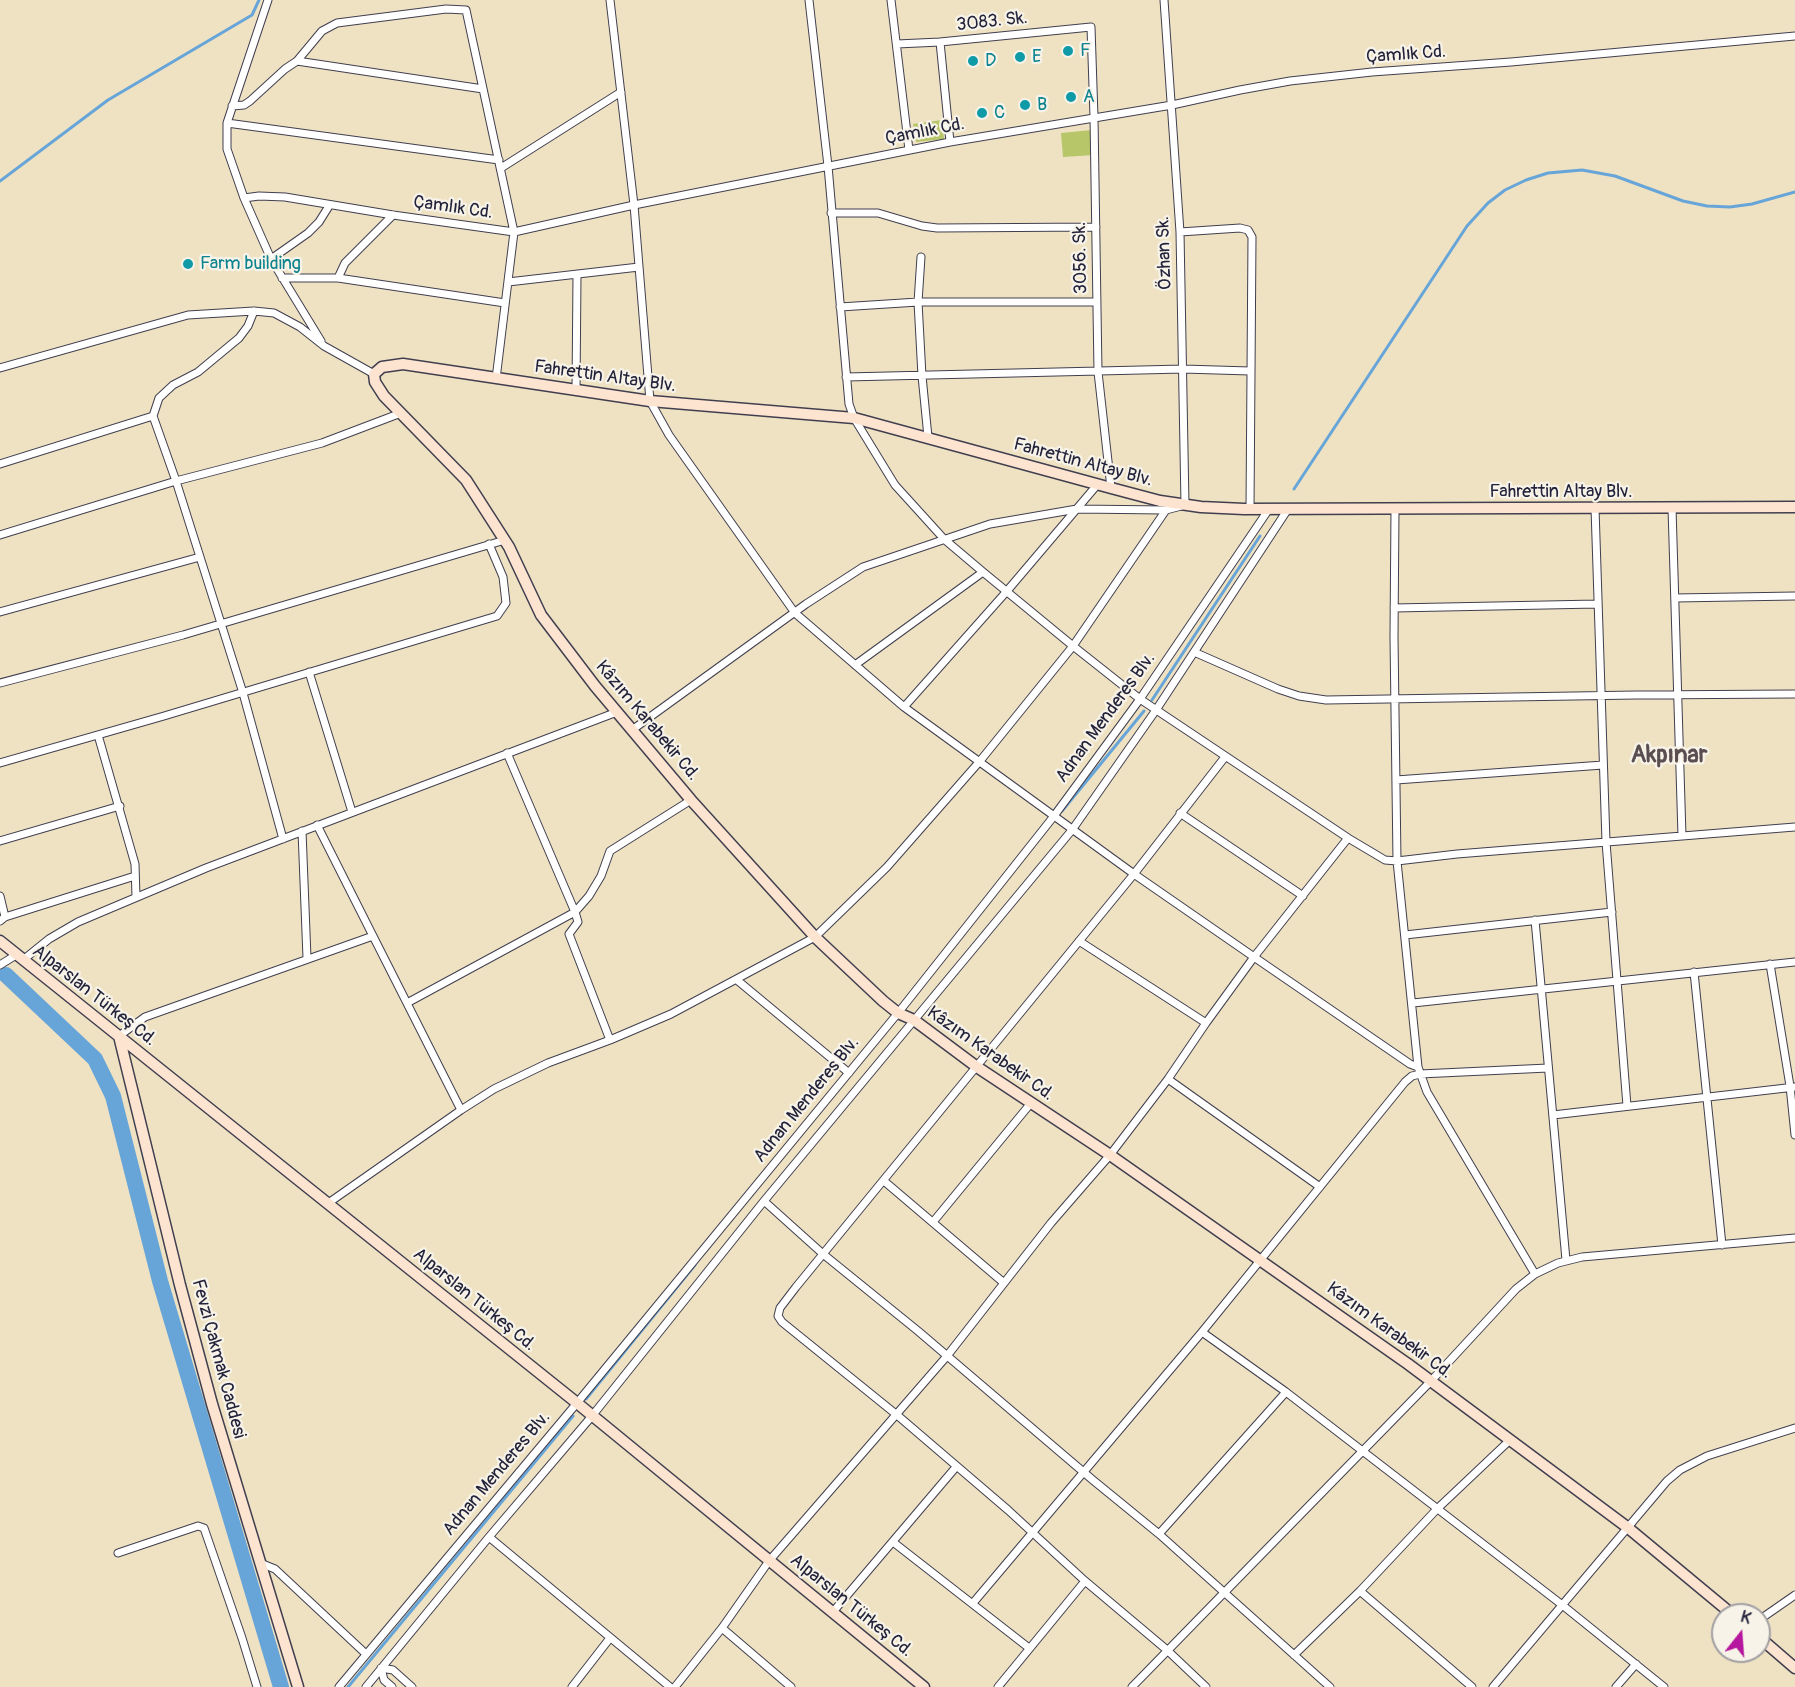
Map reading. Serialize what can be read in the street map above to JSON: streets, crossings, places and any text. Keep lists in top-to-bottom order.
{
  "streets": {
    "street": [
      "3083. Sk.",
      "Çamlık Cd.",
      "Özhan Sk.",
      "3056. Sk.",
      "Fahrettin Altay Blv.",
      "Adnan Menderes Blv.",
      "Kâzım Karabekir Cd.",
      "Alparslan Türkeş Cd.",
      "Fevzi Çakmak Caddesi"
    ]
  },
  "crossings": [
    ["3083. Sk.", "3056. Sk."],
    ["Çamlık Cd.", "Özhan Sk."],
    ["Çamlık Cd.", "3056. Sk."],
    ["Özhan Sk.", "Fahrettin Altay Blv."],
    ["3056. Sk.", "Fahrettin Altay Blv."],
    ["Fahrettin Altay Blv.", "Adnan Menderes Blv."],
    ["Fahrettin Altay Blv.", "Kâzım Karabekir Cd."],
    ["Adnan Menderes Blv.", "Kâzım Karabekir Cd."],
    ["Adnan Menderes Blv.", "Alparslan Türkeş Cd."],
    ["Alparslan Türkeş Cd.", "Fevzi Çakmak Caddesi"]
  ],
  "districts": ["Akpınar"],
  "places": [
    "F",
    "E",
    "D",
    "A",
    "B",
    "C",
    "Farm building"
  ],
  "north": "top"
}
